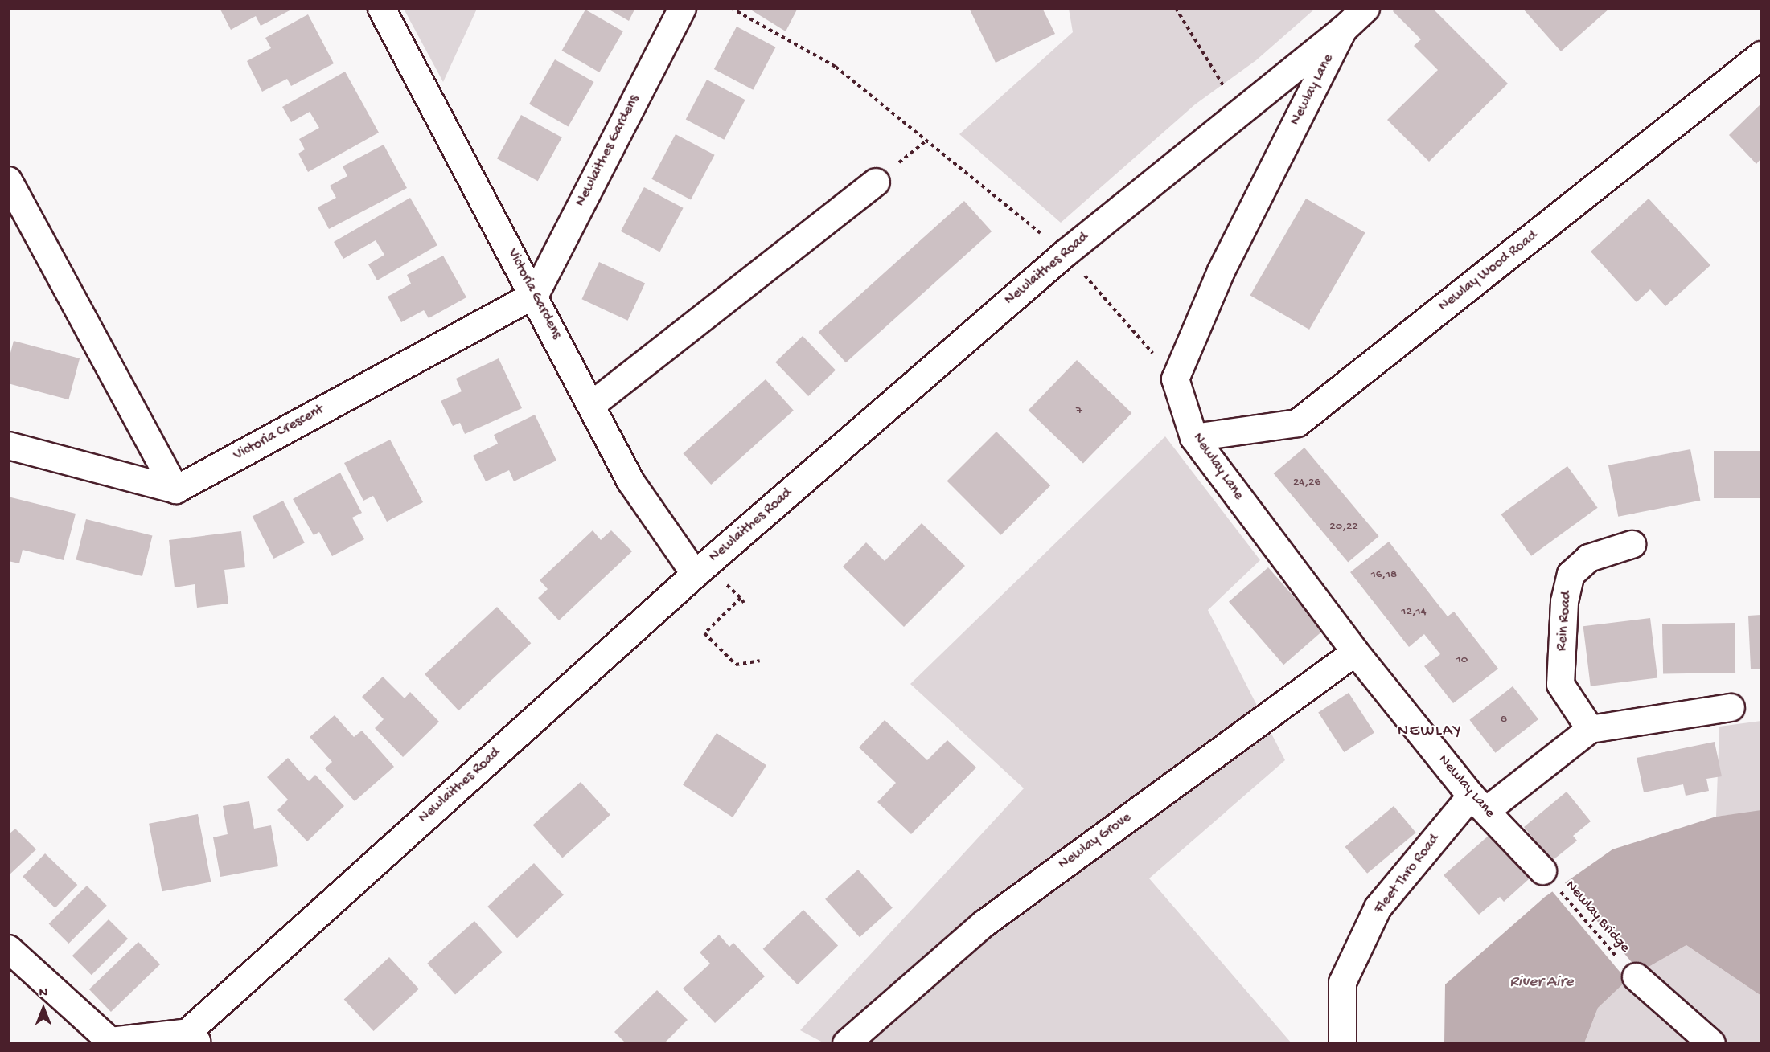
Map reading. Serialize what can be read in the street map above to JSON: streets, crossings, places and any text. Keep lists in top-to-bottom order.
{
  "streets": {
    "street": [
      "Newlay Lane",
      "Newlaithes Gardens",
      "Newlaithes Road",
      "Newlay Wood Road",
      "Victoria Gardens",
      "Victoria Crescent",
      "Rein Road",
      "Newlay Grove",
      "Fleet Thro Road"
    ],
    "path": ["Newlay Bridge"]
  },
  "crossings": [
    ["Newlay Lane", "Newlaithes Road"],
    ["Newlay Lane", "Newlay Wood Road"],
    ["Newlay Lane", "Newlay Grove"],
    ["Newlay Lane", "Fleet Thro Road"],
    ["Newlay Lane", "Newlay Bridge"],
    ["Newlaithes Gardens", "Victoria Gardens"],
    ["Newlaithes Gardens", "Victoria Crescent"],
    ["Newlaithes Road", "Victoria Gardens"],
    ["Victoria Gardens", "Victoria Crescent"]
  ],
  "districts": ["NEWLAY"],
  "water": ["River Aire"],
  "house_numbers": [
    "7",
    "24,26",
    "20,22",
    "16,18",
    "12,14",
    "10",
    "8"
  ],
  "north": "top"
}
